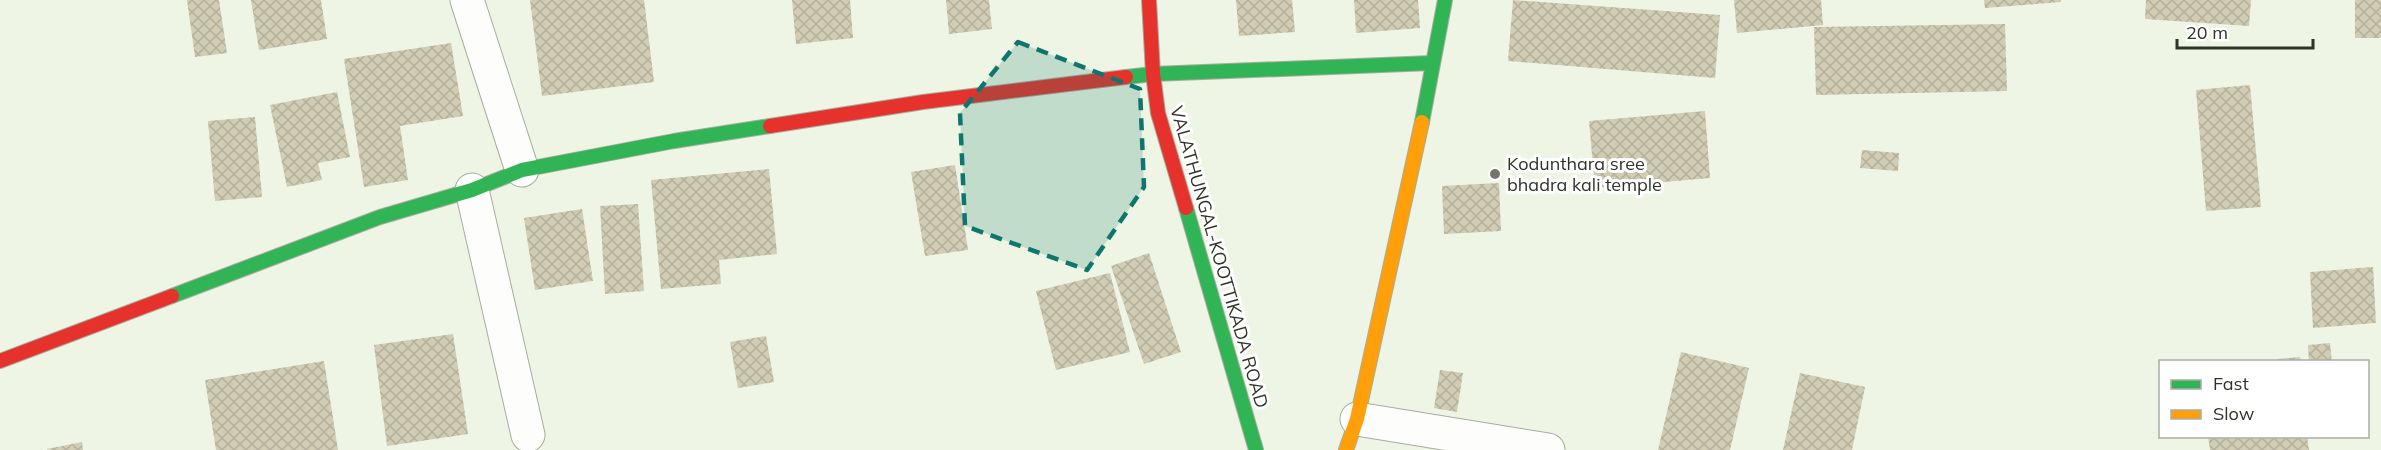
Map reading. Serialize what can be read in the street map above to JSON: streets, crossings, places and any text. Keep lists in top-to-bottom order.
{
  "streets": {
    "street": ["VALATHUNGAL-KOOTTIKADA ROAD"]
  },
  "places": ["Kodunthara sree bhadra kali temple"],
  "legend": ["Fast", "Slow"],
  "scale_bar": "20 m"
}
